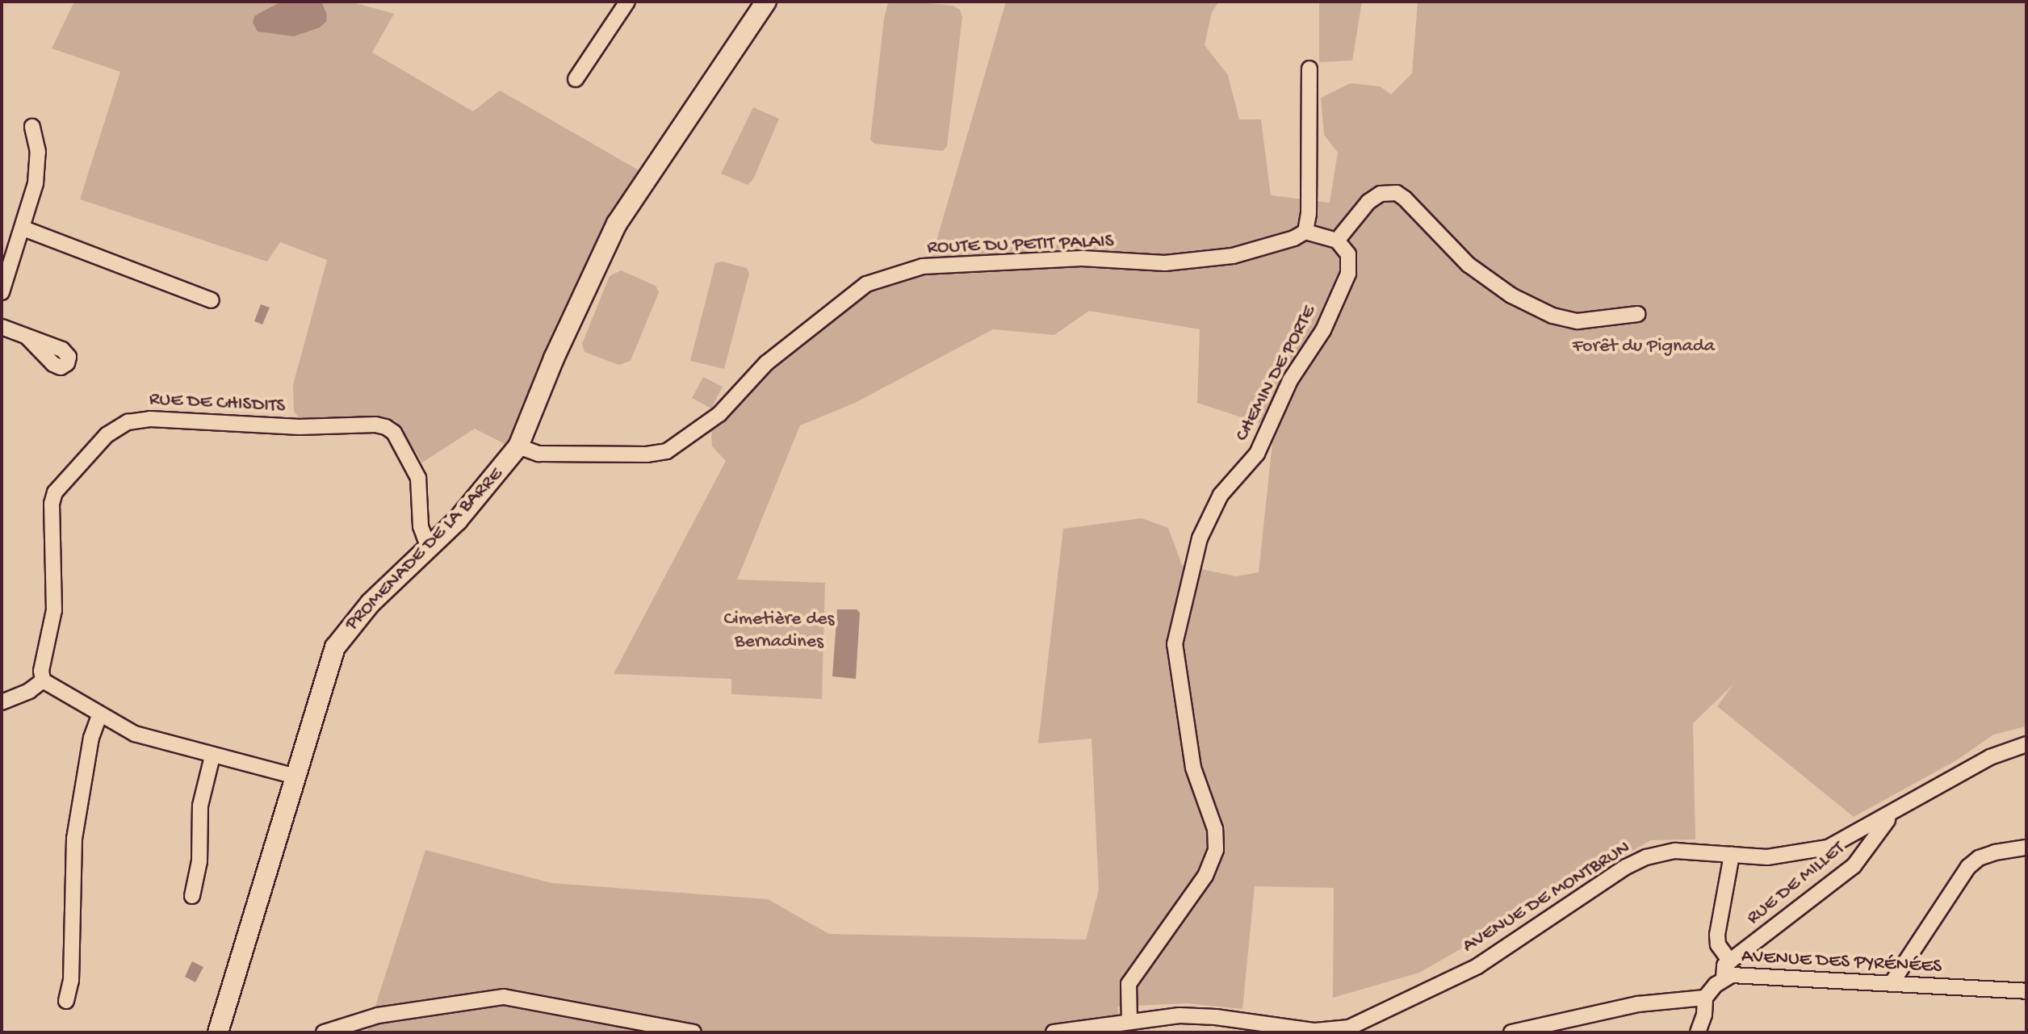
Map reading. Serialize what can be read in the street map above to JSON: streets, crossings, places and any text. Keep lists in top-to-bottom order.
{
  "streets": {
    "main road": ["PROMENADE DE LA BARRE"],
    "street": [
      "ROUTE DU PETIT PALAIS",
      "CHEMIN DE PORTE",
      "RUE DE CHISDITS",
      "RUE DE MILLET",
      "AVENUE DE MONTBRUN",
      "AVENUE DES PYRÉNÉES"
    ]
  },
  "crossings": [
    ["ROUTE DU PETIT PALAIS", "PROMENADE DE LA BARRE"],
    ["CHEMIN DE PORTE", "AVENUE DE MONTBRUN"],
    ["RUE DE CHISDITS", "PROMENADE DE LA BARRE"],
    ["RUE DE MILLET", "AVENUE DE MONTBRUN"]
  ],
  "parks": ["Forêt du Pignada", "Cimetière des Bernadines"]
}
